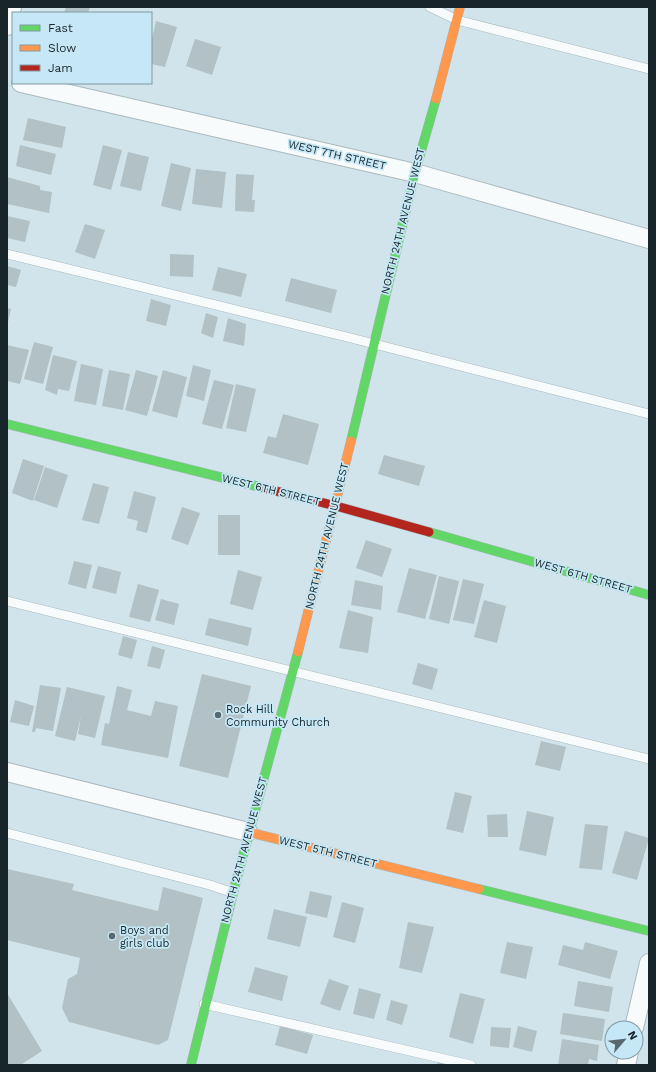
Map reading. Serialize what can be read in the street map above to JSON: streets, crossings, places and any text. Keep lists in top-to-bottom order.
{
  "streets": {
    "street": [
      "WEST 7TH STREET",
      "NORTH 24TH AVENUE WEST",
      "WEST 6TH STREET",
      "WEST 5TH STREET"
    ]
  },
  "crossings": [
    ["WEST 7TH STREET", "NORTH 24TH AVENUE WEST"],
    ["NORTH 24TH AVENUE WEST", "WEST 6TH STREET"],
    ["NORTH 24TH AVENUE WEST", "WEST 5TH STREET"]
  ],
  "places": ["Rock Hill Community Church", "Boys and girls club"],
  "legend": ["Fast", "Slow", "Jam"],
  "north": "top right"
}
